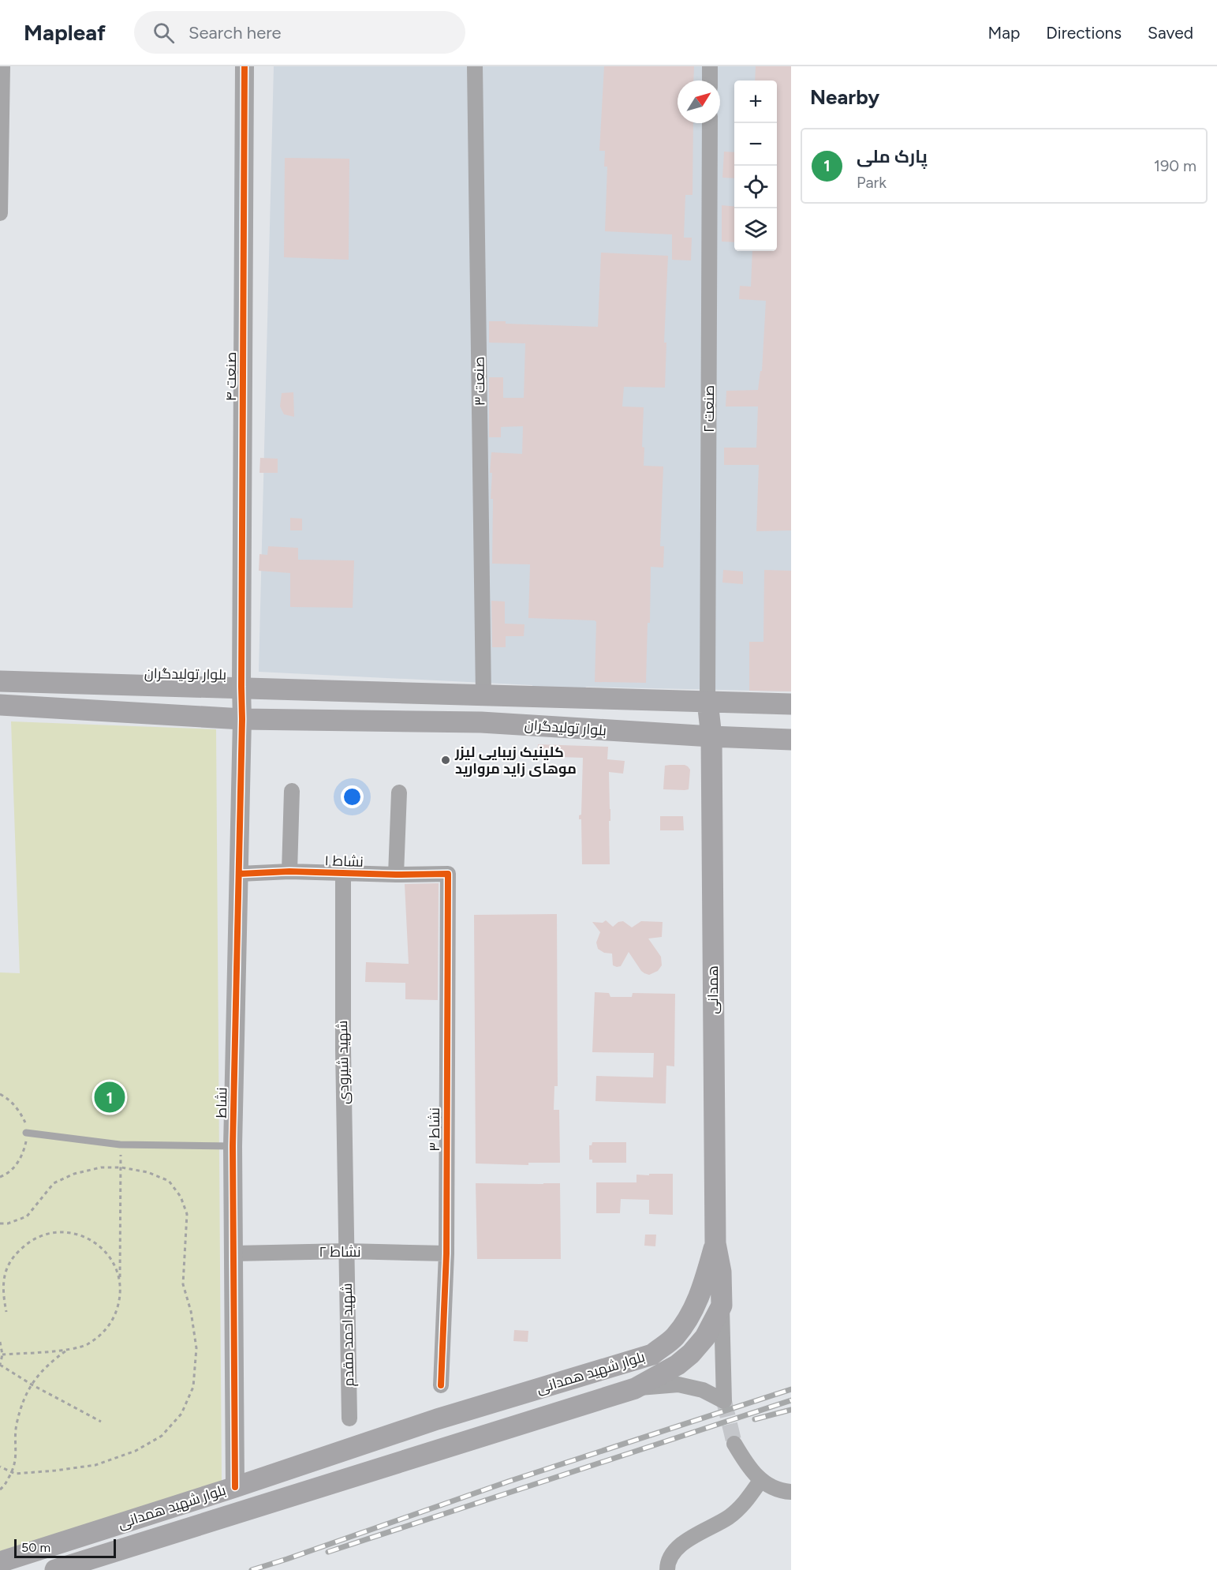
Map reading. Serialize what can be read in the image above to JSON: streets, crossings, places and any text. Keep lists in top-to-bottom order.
{
  "streets": {
    "main road": ["بلوار تولیدگران", "همدانی", "بلوار شهید همدانی"],
    "street": [
      "صنعت ۴",
      "صنعت ۳",
      "صنعت ۲",
      "نشاط ۱",
      "شهید شیرودی",
      "نشاط",
      "نشاط ۳",
      "نشاط ۲",
      "شهید احمد مقدم"
    ]
  },
  "crossings": [
    ["صنعت ۴", "بلوار تولیدگران"],
    ["صنعت ۴", "نشاط"],
    ["صنعت ۳", "بلوار تولیدگران"],
    ["صنعت ۲", "بلوار تولیدگران"],
    ["صنعت ۲", "همدانی"],
    ["بلوار تولیدگران", "همدانی"],
    ["بلوار تولیدگران", "نشاط"],
    ["نشاط ۱", "شهید شیرودی"],
    ["نشاط ۱", "نشاط"],
    ["نشاط ۱", "نشاط ۳"],
    ["همدانی", "بلوار شهید همدانی"],
    ["شهید شیرودی", "نشاط ۲"],
    ["شهید شیرودی", "شهید احمد مقدم"],
    ["نشاط", "نشاط ۲"],
    ["نشاط", "بلوار شهید همدانی"],
    ["نشاط ۳", "نشاط ۲"],
    ["نشاط ۲", "شهید احمد مقدم"]
  ],
  "places": ["کلینیک زیبایی لیزر موهای زاید مروارید"],
  "scale_bar": "50 m",
  "north": "top right",
  "page": {
    "header": "Mapleaf",
    "search": "Search here",
    "nav": ["Map", "Directions", "Saved"],
    "heading": "Nearby",
    "map_buttons": ["+", "−"],
    "list": [
      {
        "mark": "1",
        "name": "پارک ملی",
        "note": "Park",
        "value": "190 m"
      }
    ],
    "pins": "1",
    "scale": "50 m"
  }
}
